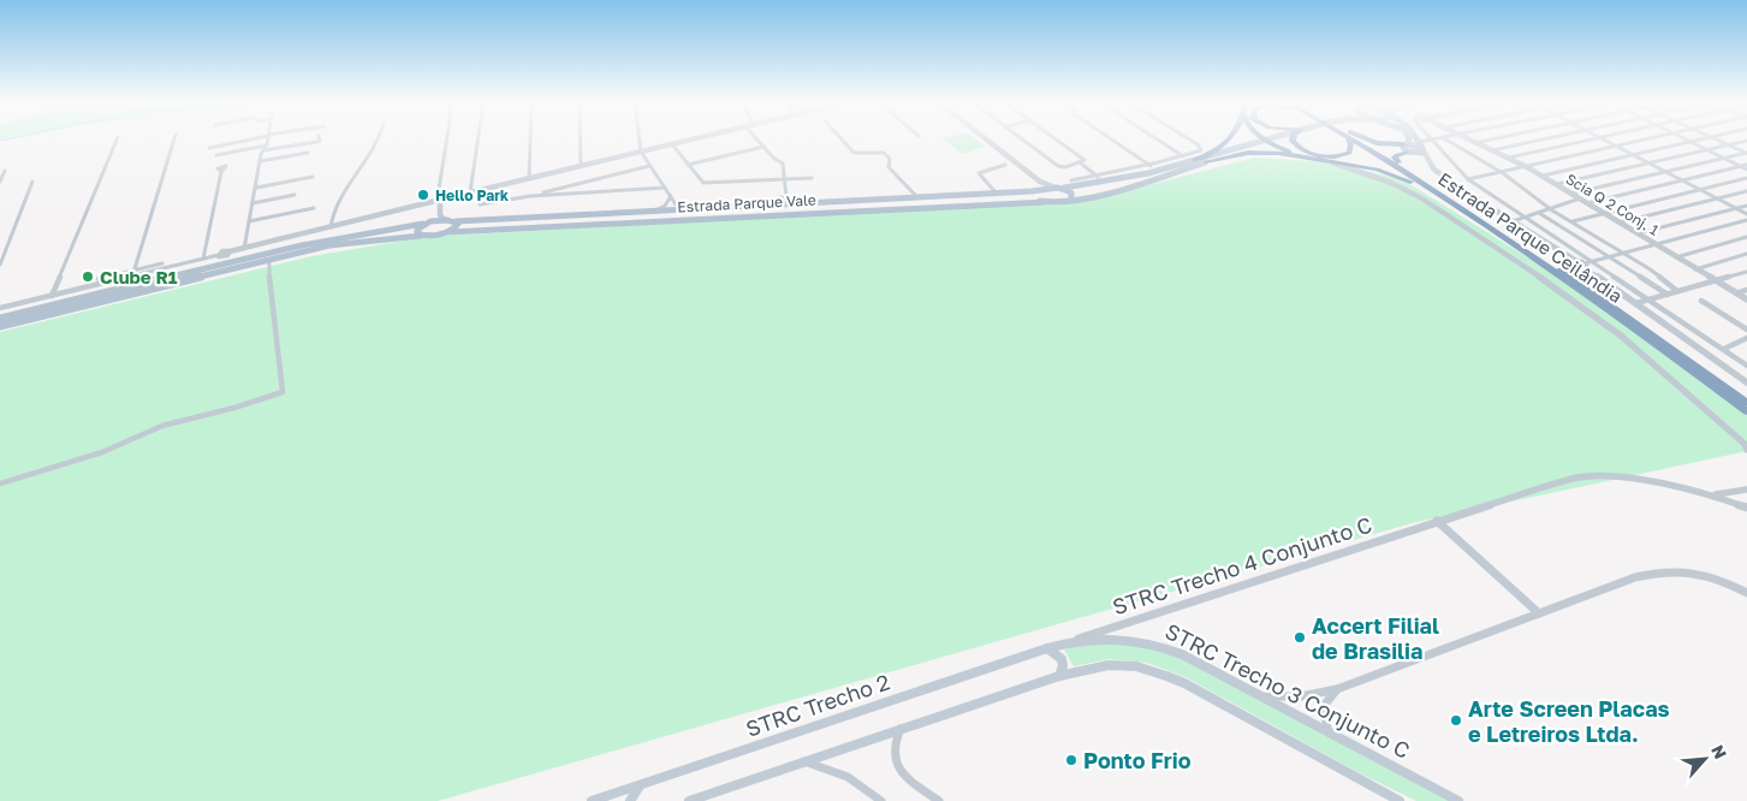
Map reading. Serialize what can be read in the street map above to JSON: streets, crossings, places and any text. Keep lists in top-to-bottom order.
{
  "streets": {
    "highway": ["Estrada Parque Ceilândia"],
    "main road": ["Estrada Parque Vale", "STRC Trecho 3 Conjunto C", "STRC Trecho 2"],
    "street": ["Scia Q 2 Conj. 1", "STRC Trecho 4 Conjunto C"]
  },
  "crossings": [
    ["STRC Trecho 4 Conjunto C", "STRC Trecho 3 Conjunto C"],
    ["STRC Trecho 4 Conjunto C", "STRC Trecho 2"],
    ["STRC Trecho 3 Conjunto C", "STRC Trecho 2"]
  ],
  "places": [
    "Hello Park",
    "Clube R1",
    "Accert Filial de Brasilia",
    "Arte Screen Placas e Letreiros Ltda.",
    "Ponto Frio"
  ],
  "north": "top right"
}
